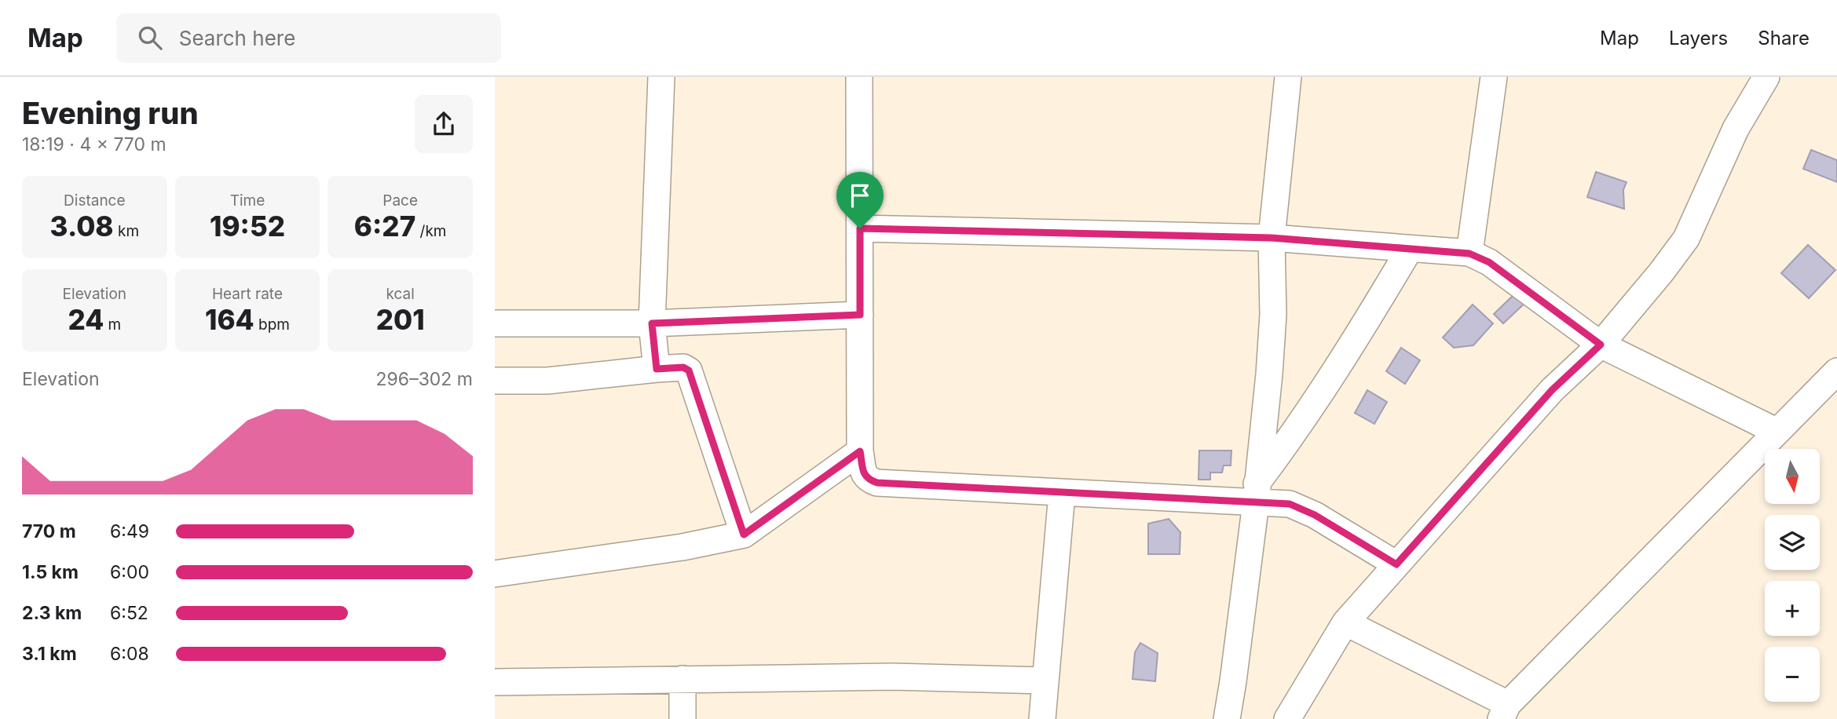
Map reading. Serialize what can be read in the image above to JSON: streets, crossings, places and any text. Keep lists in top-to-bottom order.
{
  "north": "bottom",
  "page": {
    "header": "Map",
    "search": "Search here",
    "nav": ["Map", "Layers", "Share"],
    "heading": ["Evening run", "18:19 · 4 × 770 m"],
    "stats": [
      ["Distance", "3.08 km"],
      ["Time", "19:52"],
      ["Pace", "6:27 /km"],
      ["Elevation", "24 m"],
      ["Heart rate", "164 bpm"],
      ["kcal", "201"]
    ],
    "chart": ["Elevation", "296–302 m"],
    "map_buttons": ["+", "−"],
    "list": [
      {
        "name": "770 m",
        "note": "6:49"
      },
      {
        "name": "1.5 km",
        "note": "6:00"
      },
      {
        "name": "2.3 km",
        "note": "6:52"
      },
      {
        "name": "3.1 km",
        "note": "6:08"
      }
    ]
  }
}
